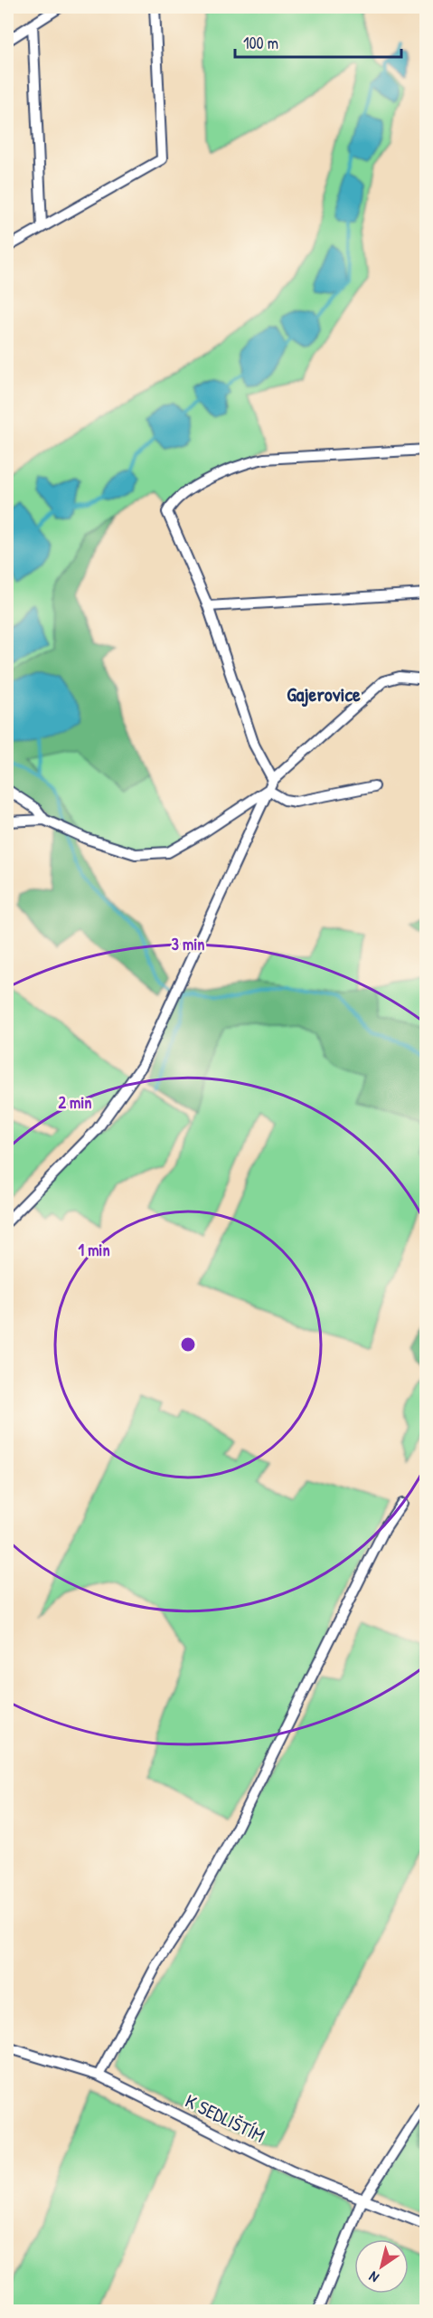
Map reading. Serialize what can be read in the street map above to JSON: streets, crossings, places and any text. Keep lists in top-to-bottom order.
{
  "streets": {
    "street": ["K SEDLIŠTÍM"]
  },
  "districts": ["Gajerovice"],
  "scale_bar": "100 m",
  "north": "bottom left",
  "rings": ["3 min", "2 min", "1 min"]
}
